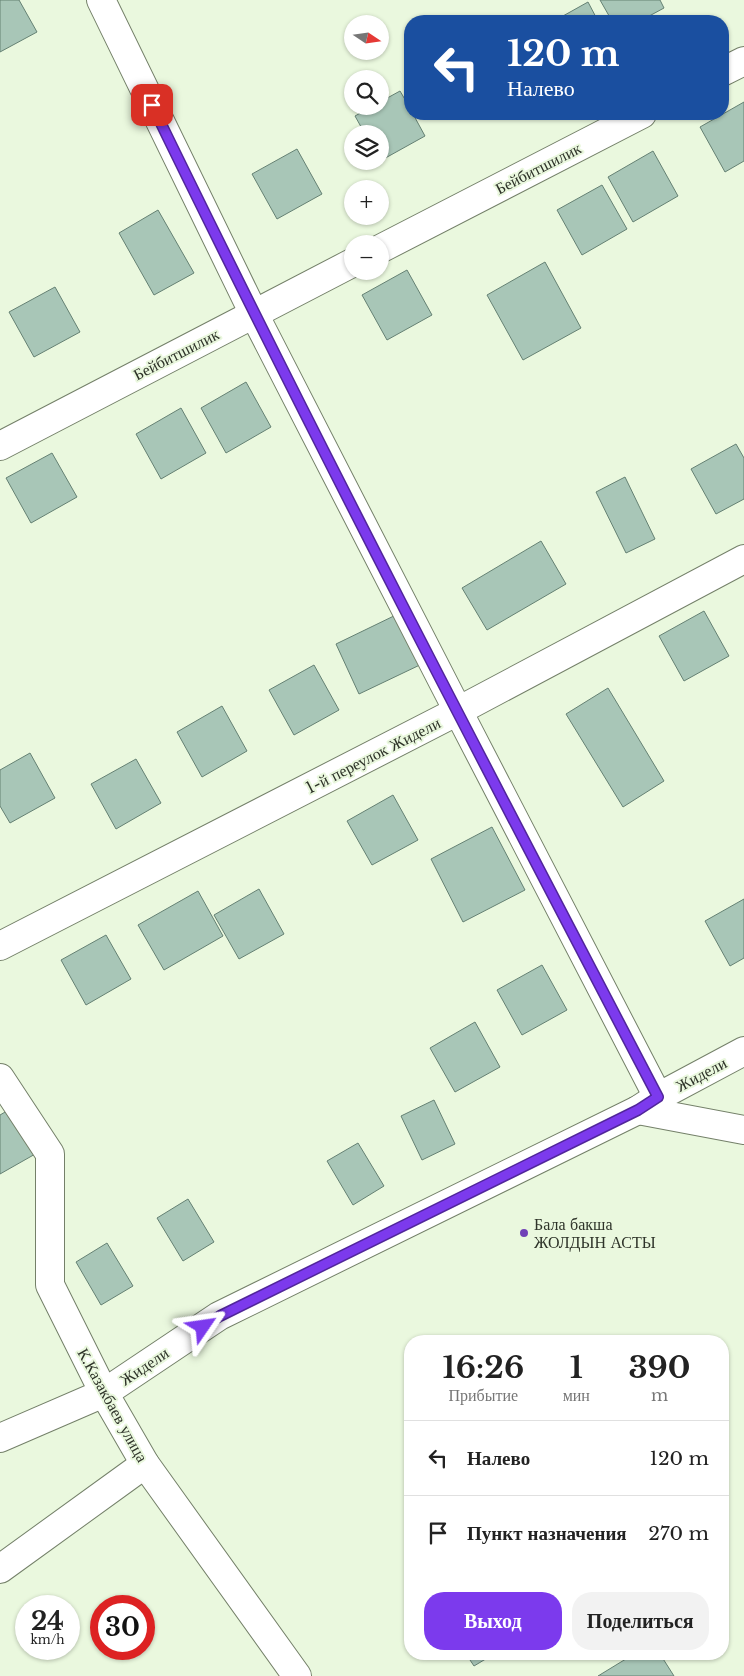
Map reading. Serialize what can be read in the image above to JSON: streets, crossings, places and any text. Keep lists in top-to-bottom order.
{
  "streets": {
    "street": [
      "Бейбитшилик",
      "1-й переулок Жидели",
      "Жидели",
      "К.Казакбаев улица"
    ]
  },
  "crossings": [
    ["Жидели", "К.Казакбаев улица"]
  ],
  "places": ["Бала бакша ЖОЛДЫН АСТЫ"],
  "north": "right",
  "page": {
    "map_buttons": ["+", "−"],
    "turn": ["120 m", "Налево"],
    "eta": [
      "16:26",
      "Прибытие",
      "1",
      "мин",
      "390",
      "m"
    ],
    "list": [
      {
        "name": "Налево",
        "value": "120 m"
      },
      {
        "name": "Пункт назначения",
        "value": "270 m"
      }
    ],
    "buttons": ["Выход", "Поделиться"],
    "speed": "24 km/h",
    "limit": "30"
  }
}
